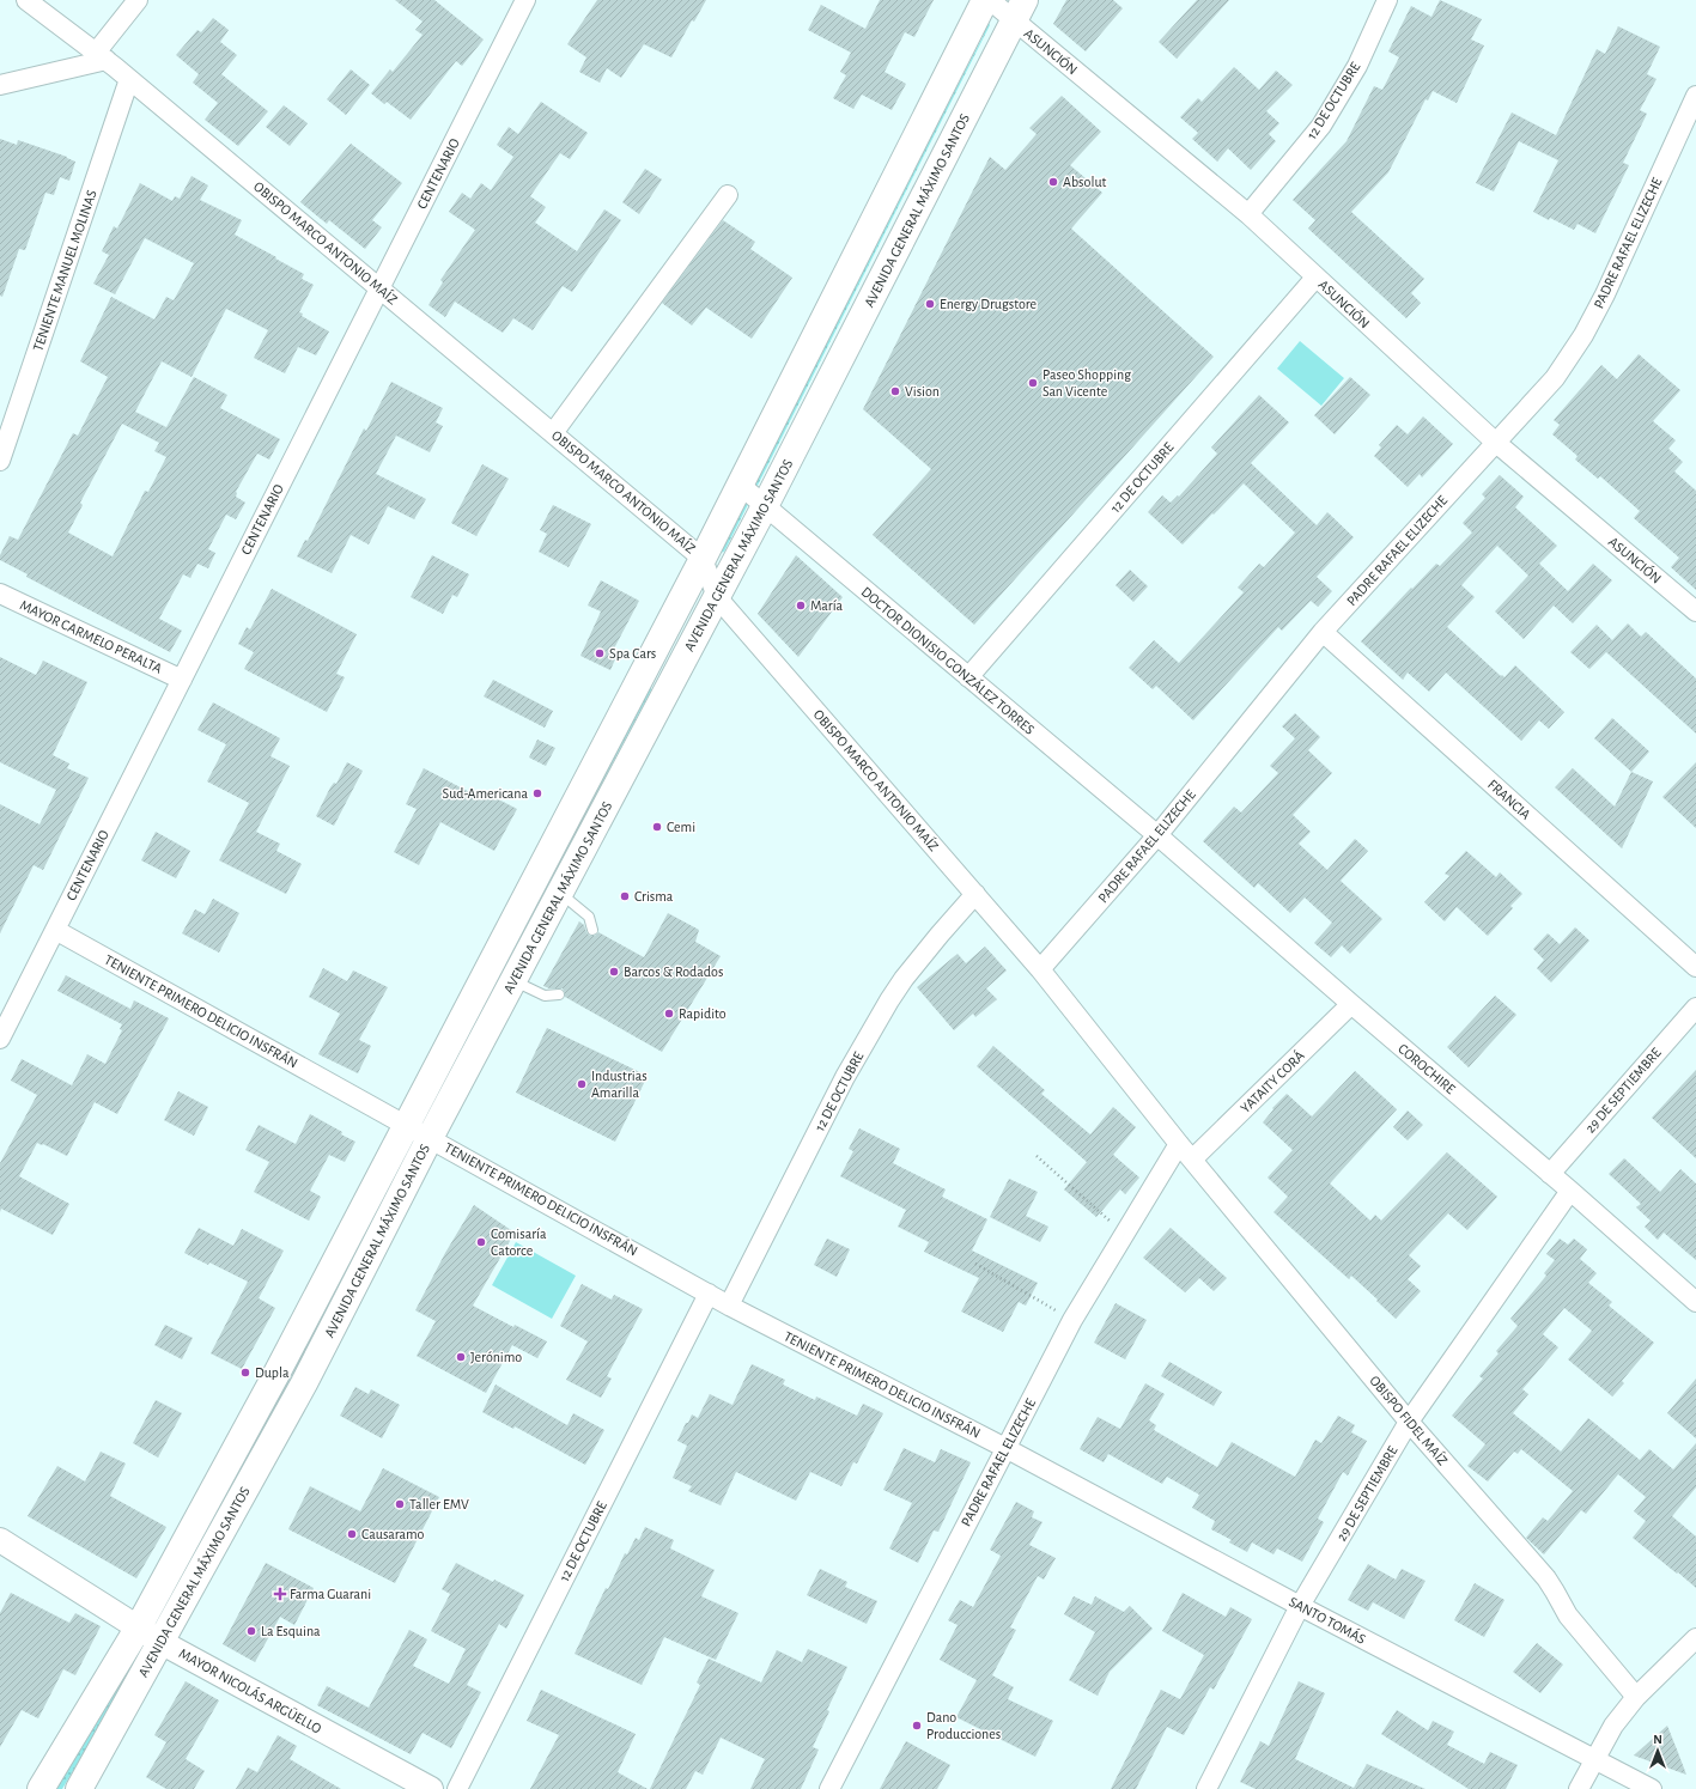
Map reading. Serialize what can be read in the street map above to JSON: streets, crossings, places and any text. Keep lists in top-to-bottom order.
{
  "streets": {
    "main road": ["AVENIDA GENERAL MÁXIMO SANTOS"],
    "street": [
      "ASUNCIÓN",
      "12 DE OCTUBRE",
      "CENTENARIO",
      "OBISPO MARCO ANTONIO MAÍZ",
      "PADRE RAFAEL ELIZECHE",
      "TENIENTE MANUEL MOLINAS",
      "MAYOR CARMELO PERALTA",
      "DOCTOR DIONISIO GONZÁLEZ TORRES",
      "FRANCIA",
      "TENIENTE PRIMERO DELICIO INSFRÁN",
      "COROCHIRE",
      "YATAITY CORÁ",
      "29 DE SEPTIEMBRE",
      "OBISPO FIDEL MAÍZ",
      "SANTO TOMÁS",
      "MAYOR NICOLÁS ARGÜELLO"
    ]
  },
  "crossings": [
    ["ASUNCIÓN", "12 DE OCTUBRE"],
    ["ASUNCIÓN", "AVENIDA GENERAL MÁXIMO SANTOS"],
    ["ASUNCIÓN", "PADRE RAFAEL ELIZECHE"],
    ["12 DE OCTUBRE", "OBISPO MARCO ANTONIO MAÍZ"],
    ["12 DE OCTUBRE", "DOCTOR DIONISIO GONZÁLEZ TORRES"],
    ["12 DE OCTUBRE", "TENIENTE PRIMERO DELICIO INSFRÁN"],
    ["CENTENARIO", "OBISPO MARCO ANTONIO MAÍZ"],
    ["CENTENARIO", "MAYOR CARMELO PERALTA"],
    ["CENTENARIO", "TENIENTE PRIMERO DELICIO INSFRÁN"],
    ["AVENIDA GENERAL MÁXIMO SANTOS", "OBISPO MARCO ANTONIO MAÍZ"],
    ["AVENIDA GENERAL MÁXIMO SANTOS", "DOCTOR DIONISIO GONZÁLEZ TORRES"],
    ["AVENIDA GENERAL MÁXIMO SANTOS", "TENIENTE PRIMERO DELICIO INSFRÁN"],
    ["AVENIDA GENERAL MÁXIMO SANTOS", "MAYOR NICOLÁS ARGÜELLO"],
    ["OBISPO MARCO ANTONIO MAÍZ", "PADRE RAFAEL ELIZECHE"],
    ["OBISPO MARCO ANTONIO MAÍZ", "TENIENTE MANUEL MOLINAS"],
    ["OBISPO MARCO ANTONIO MAÍZ", "OBISPO FIDEL MAÍZ"],
    ["PADRE RAFAEL ELIZECHE", "DOCTOR DIONISIO GONZÁLEZ TORRES"],
    ["PADRE RAFAEL ELIZECHE", "FRANCIA"],
    ["PADRE RAFAEL ELIZECHE", "TENIENTE PRIMERO DELICIO INSFRÁN"],
    ["PADRE RAFAEL ELIZECHE", "COROCHIRE"],
    ["PADRE RAFAEL ELIZECHE", "OBISPO FIDEL MAÍZ"],
    ["PADRE RAFAEL ELIZECHE", "SANTO TOMÁS"],
    ["DOCTOR DIONISIO GONZÁLEZ TORRES", "COROCHIRE"],
    ["TENIENTE PRIMERO DELICIO INSFRÁN", "SANTO TOMÁS"],
    ["COROCHIRE", "YATAITY CORÁ"],
    ["COROCHIRE", "29 DE SEPTIEMBRE"],
    ["YATAITY CORÁ", "OBISPO FIDEL MAÍZ"],
    ["29 DE SEPTIEMBRE", "OBISPO FIDEL MAÍZ"],
    ["29 DE SEPTIEMBRE", "SANTO TOMÁS"]
  ],
  "places": {
    "other": [
      "Absolut",
      "Energy Drugstore",
      "Paseo Shopping San Vicente",
      "Vision",
      "María",
      "Spa Cars",
      "Sud-Americana",
      "Cemi",
      "Crisma",
      "Barcos & Rodados",
      "Rapidito",
      "Industrias Amarilla",
      "Comisaría Catorce",
      "Jerónimo",
      "Dupla",
      "Taller EMV",
      "Causaramo",
      "La Esquina",
      "Dano Producciones"
    ],
    "health": ["Farma Guarani"]
  },
  "north": "top"
}
